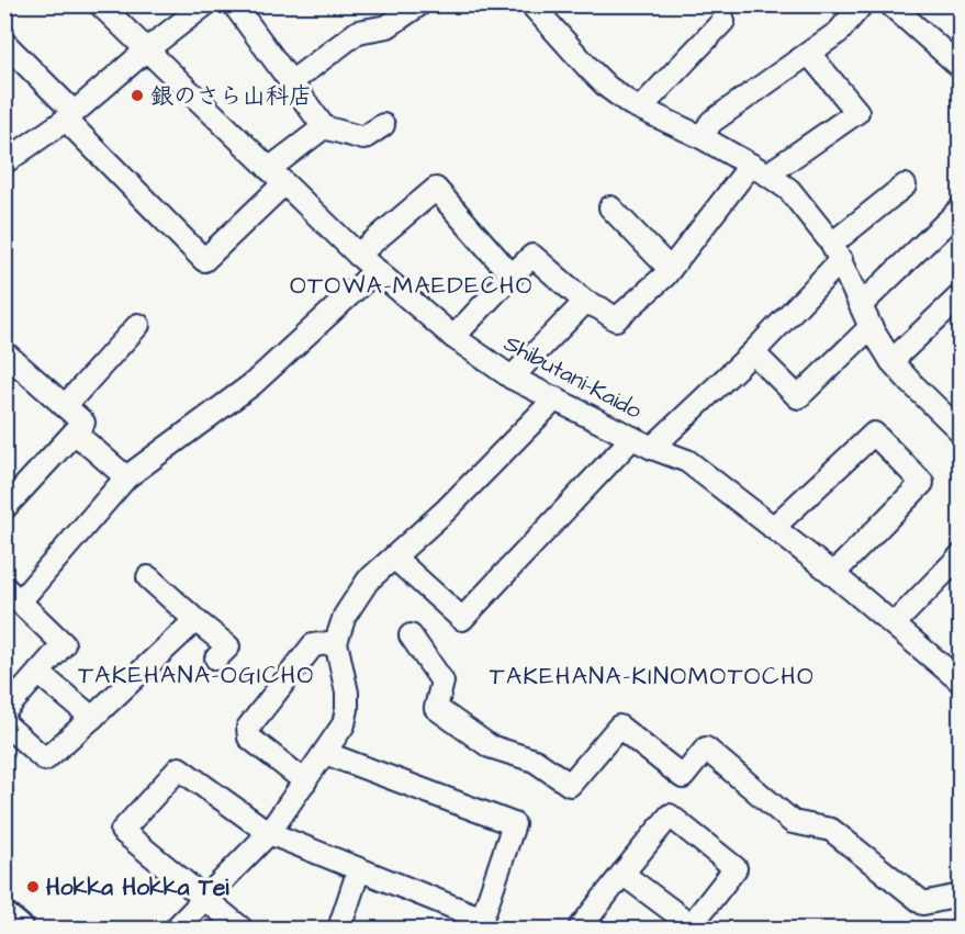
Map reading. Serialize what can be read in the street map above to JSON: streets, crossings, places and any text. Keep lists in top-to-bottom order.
{
  "streets": {
    "street": ["Shibutani-Kaido"]
  },
  "districts": ["OTOWA-MAEDECHO", "TAKEHANA-OGICHO", "TAKEHANA-KINOMOTOCHO"],
  "places": ["銀のさら山科店", "Hokka Hokka Tei"]
}
